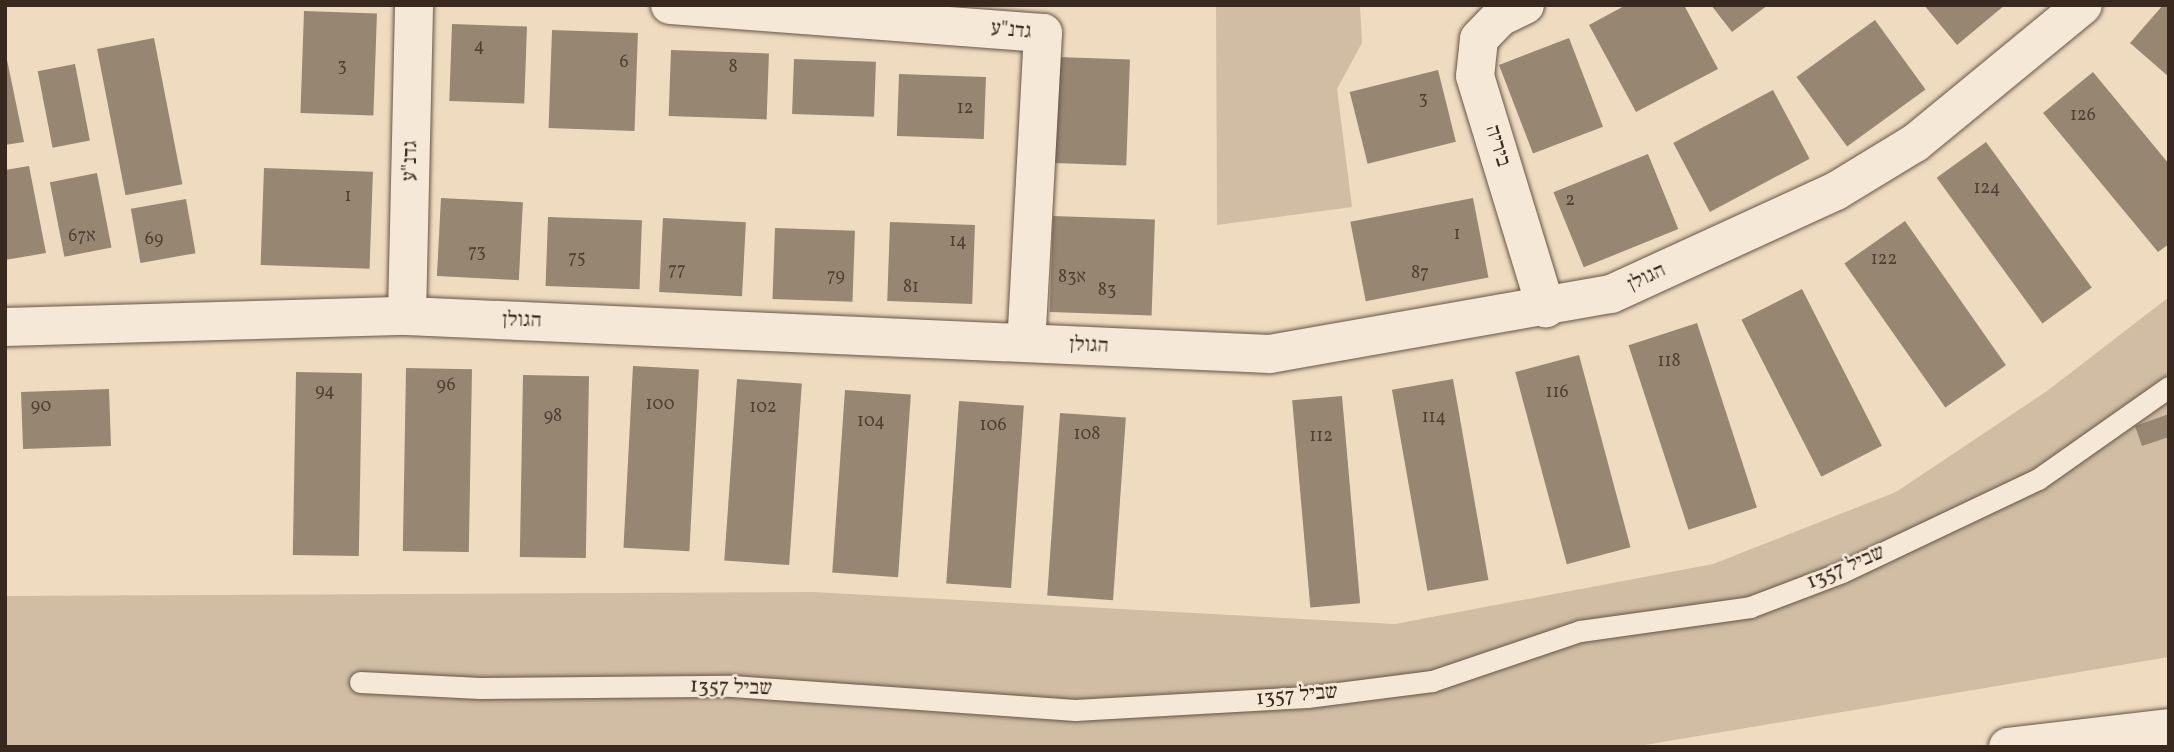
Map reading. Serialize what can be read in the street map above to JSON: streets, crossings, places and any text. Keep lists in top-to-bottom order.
{
  "streets": {
    "street": ["גדנ\"ע", "ביריה", "הגולן"],
    "lane": ["שביל 1357"]
  },
  "crossings": [
    ["גדנ\"ע", "הגולן"],
    ["ביריה", "הגולן"]
  ],
  "house_numbers": [
    "4",
    "6",
    "3",
    "8",
    "3",
    "12",
    "126",
    "124",
    "1",
    "2",
    "1",
    "67א",
    "69",
    "14",
    "73",
    "75",
    "122",
    "77",
    "87",
    "79",
    "83א",
    "81",
    "83",
    "118",
    "96",
    "94",
    "116",
    "100",
    "90",
    "102",
    "98",
    "114",
    "104",
    "106",
    "108",
    "112"
  ]
}
